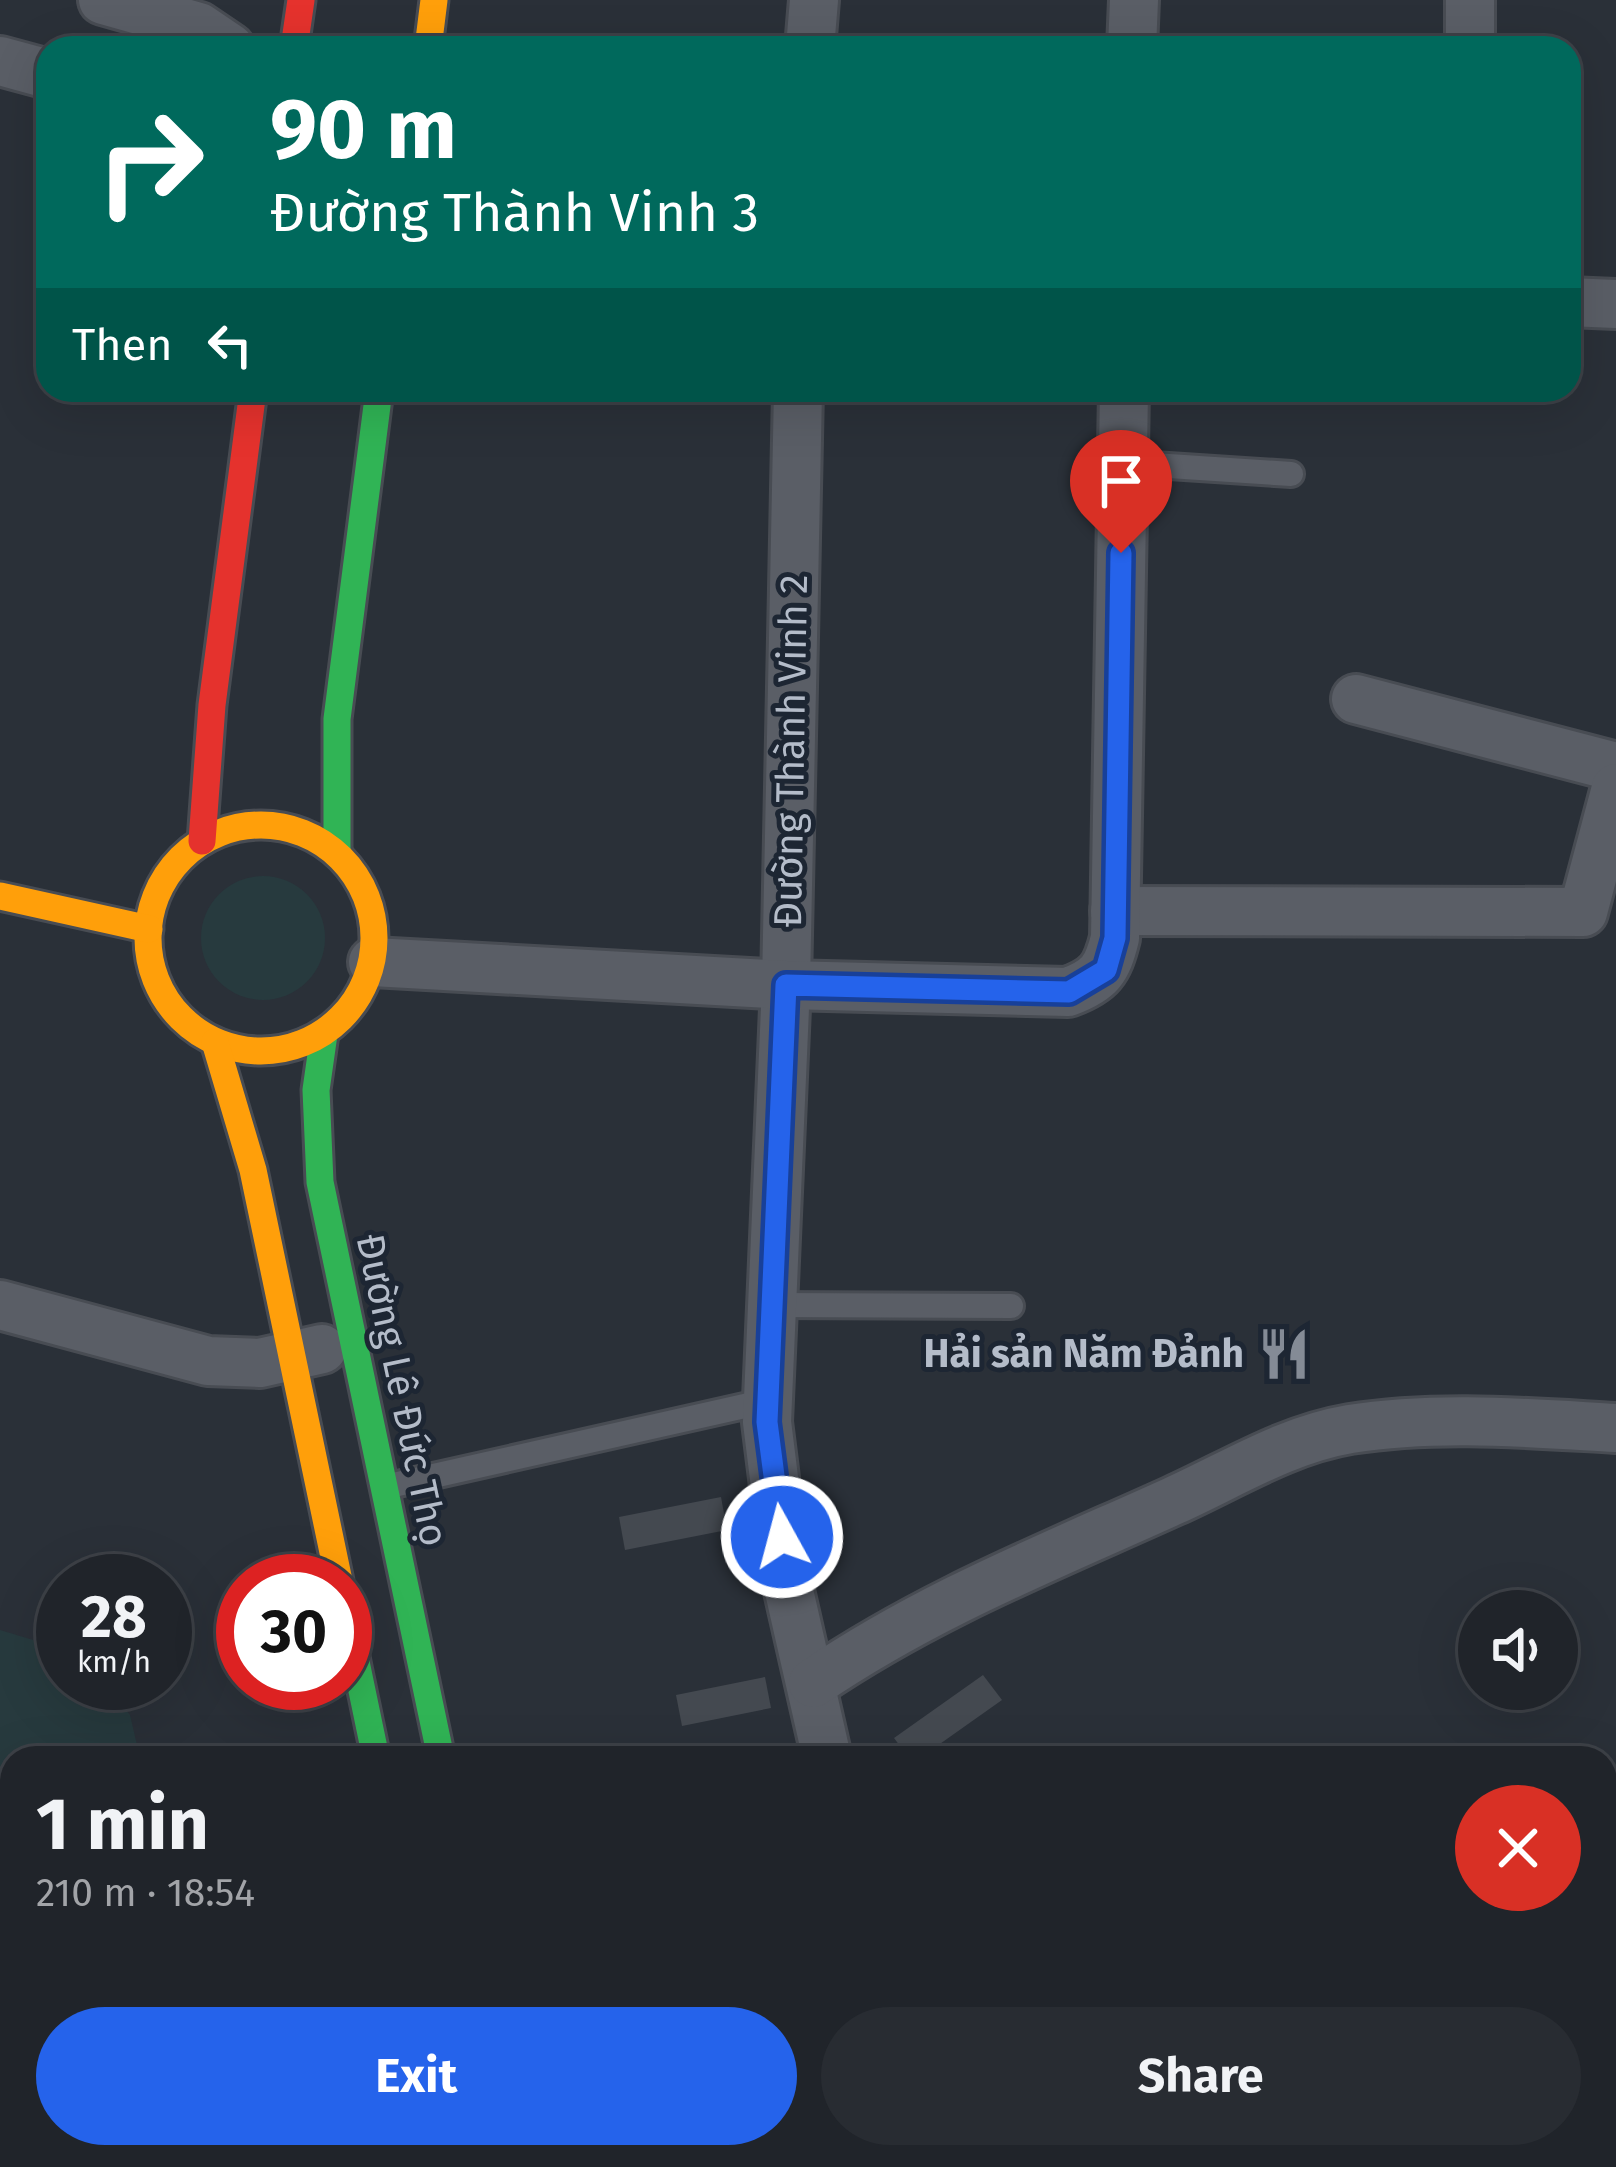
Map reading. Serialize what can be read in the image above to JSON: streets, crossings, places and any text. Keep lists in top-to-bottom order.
{
  "streets": {
    "main road": ["Đường Lê Đức Thọ"],
    "street": ["Đường Thành Vinh 2"]
  },
  "places": {
    "restaurant": ["Hải sản Năm Đảnh"]
  },
  "page": {
    "turn": ["90 m", "Đường Thành Vinh 3"],
    "then": "Then",
    "speed": "28 km/h",
    "limit": "30",
    "heading": ["1 min", "210 m · 18:54"],
    "buttons": ["Exit", "Share"]
  }
}
